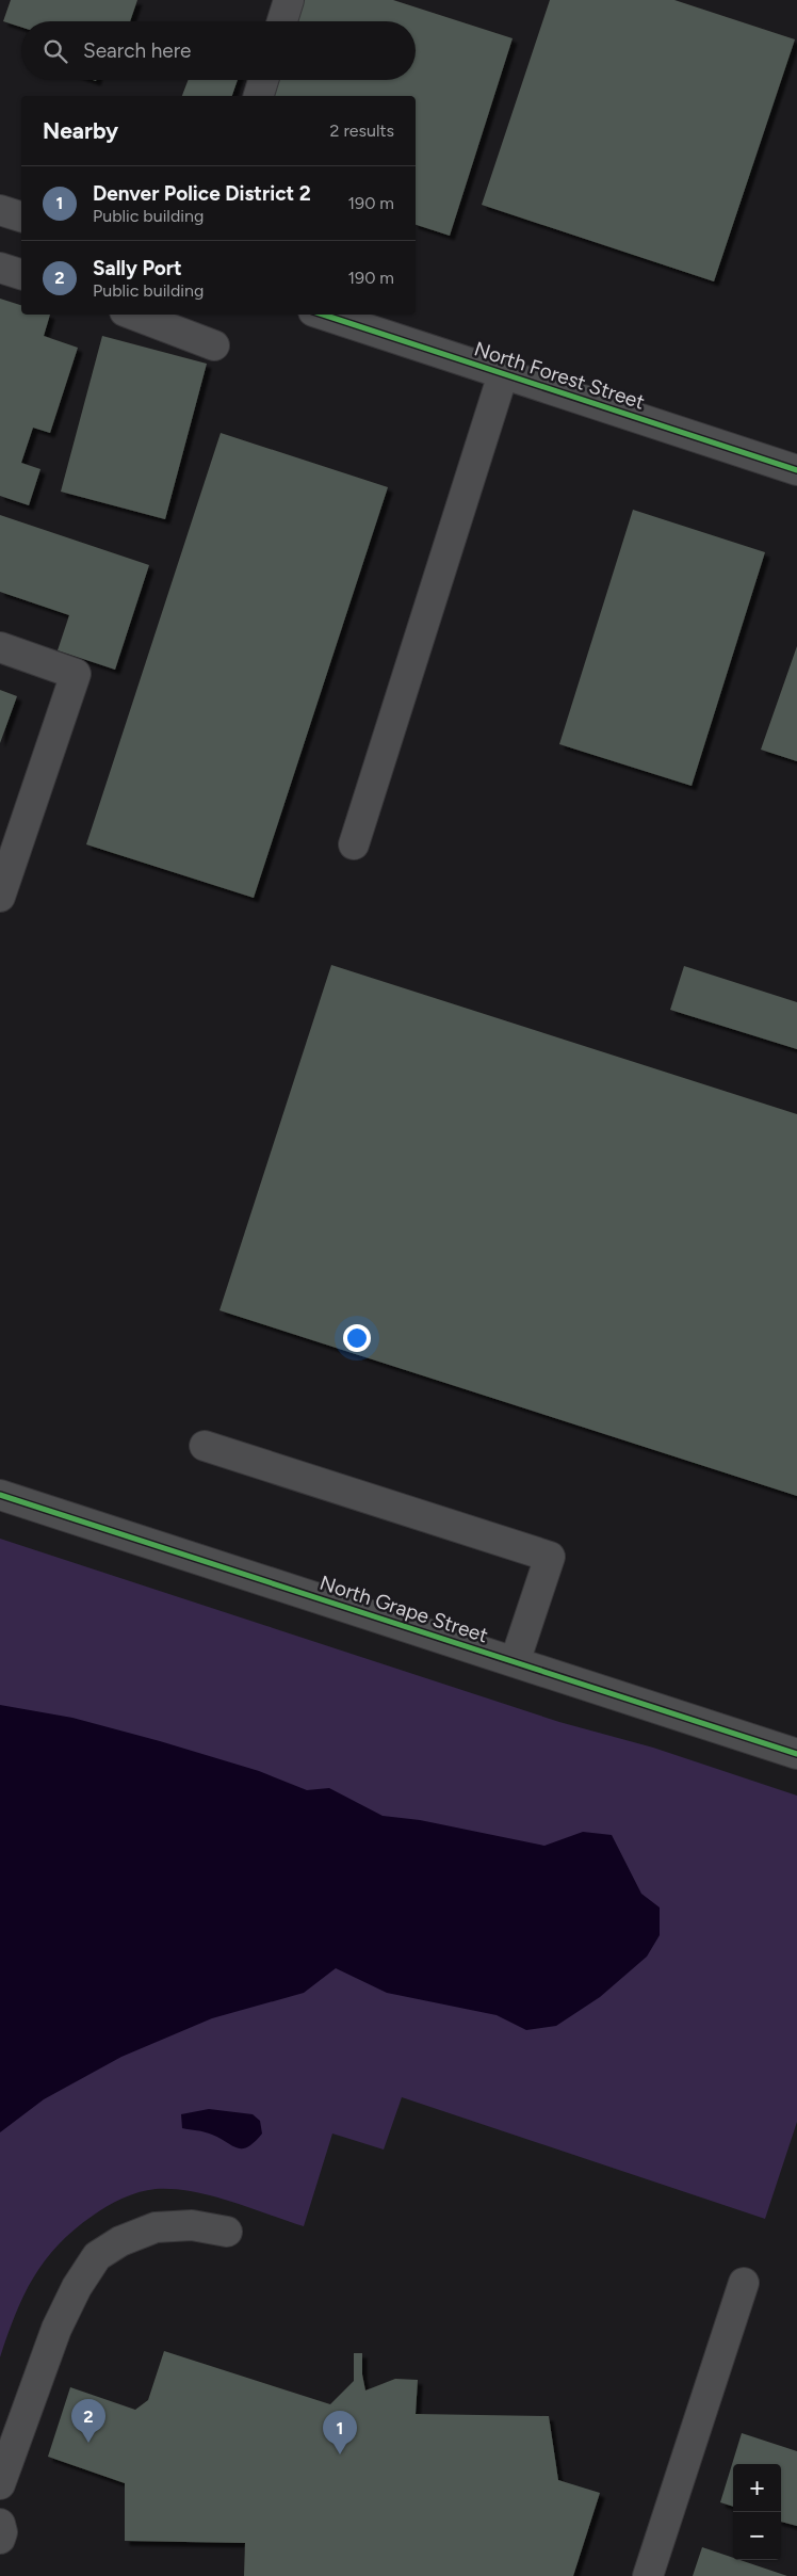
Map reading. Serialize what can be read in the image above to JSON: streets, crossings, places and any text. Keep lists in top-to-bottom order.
{
  "streets": {
    "street": ["North Forest Street", "North Grape Street"]
  },
  "page": {
    "search": "Search here",
    "heading": ["Nearby", "2 results"],
    "list": [
      {
        "mark": "1",
        "name": "Denver Police District 2",
        "note": "Public building",
        "value": "190 m"
      },
      {
        "mark": "2",
        "name": "Sally Port",
        "note": "Public building",
        "value": "190 m"
      }
    ],
    "pins": ["2", "1"],
    "map_buttons": ["+", "−"]
  }
}
